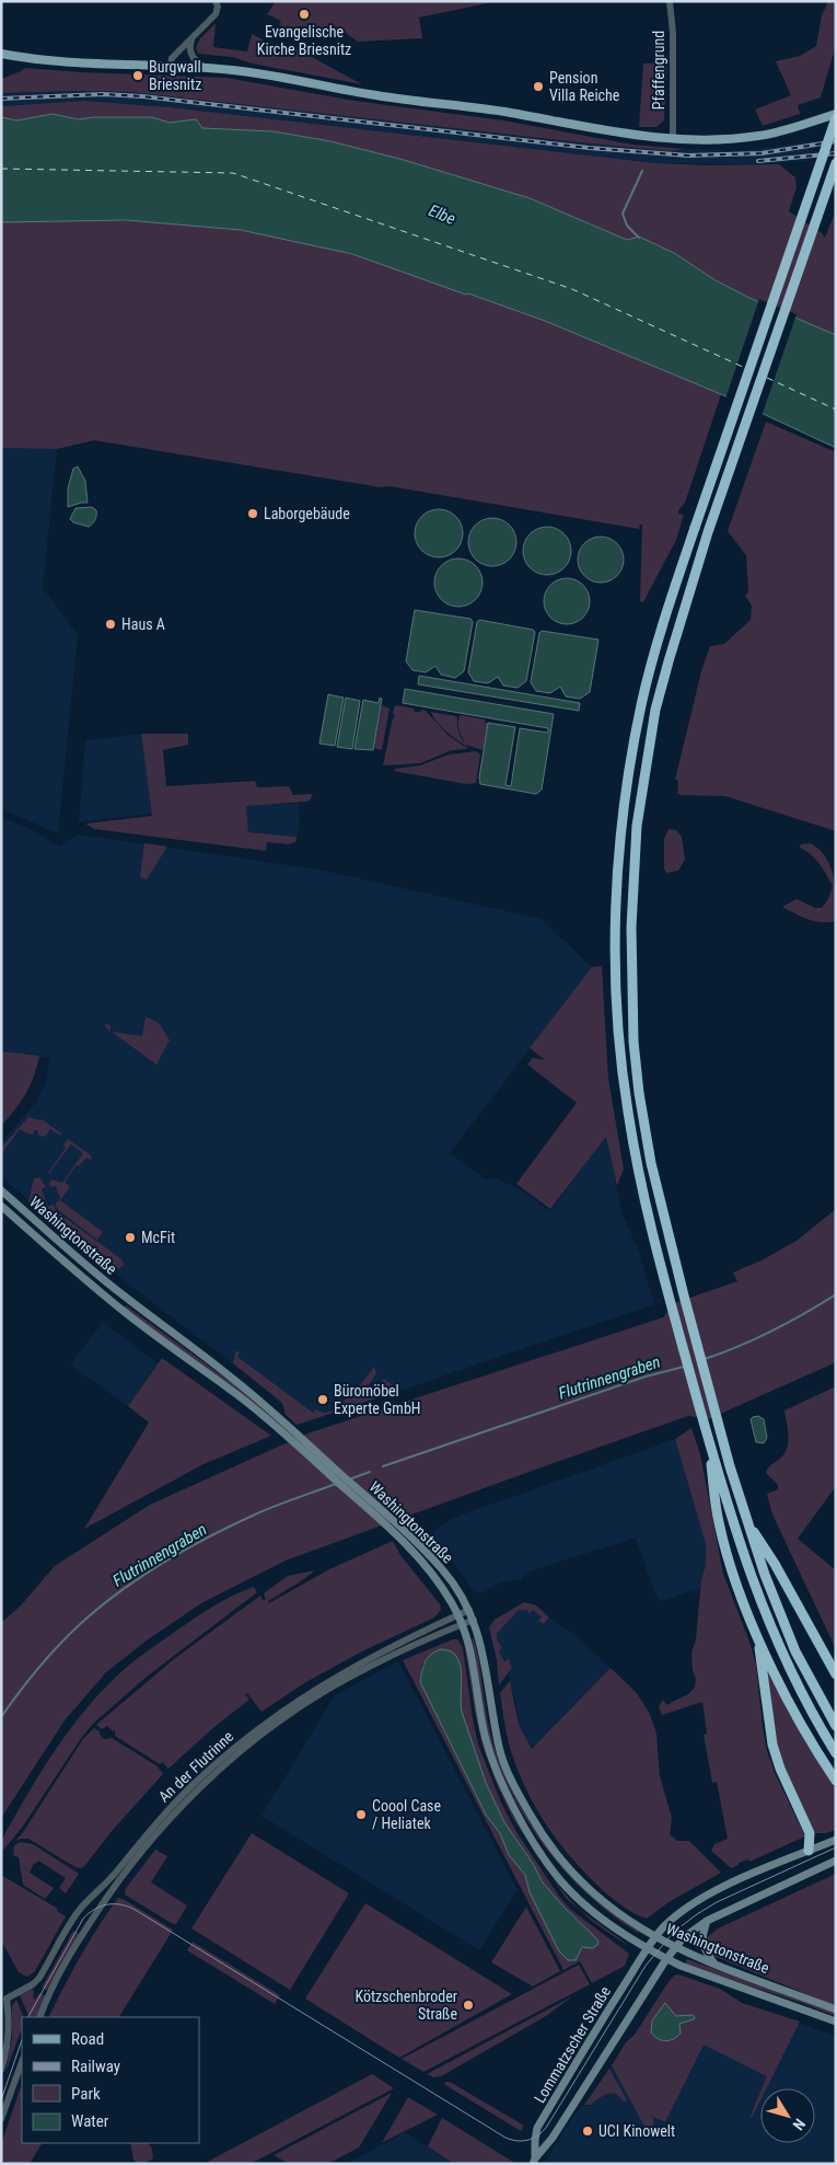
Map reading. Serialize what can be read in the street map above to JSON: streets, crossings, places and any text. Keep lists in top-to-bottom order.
{
  "streets": {
    "main road": ["Washingtonstraße", "Lommatzscher Straße"],
    "street": ["Pfaffengrund", "An der Flutrinne"]
  },
  "crossings": [
    ["Washingtonstraße", "An der Flutrinne"],
    ["Washingtonstraße", "Lommatzscher Straße"]
  ],
  "water": ["Elbe", "Flutrinnengraben"],
  "places": [
    "Evangelische Kirche Briesnitz",
    "Burgwall Briesnitz",
    "Pension Villa Reiche",
    "Laborgebäude",
    "Haus A",
    "McFit",
    "Büromöbel Experte GmbH",
    "Coool Case / Heliatek",
    "Kötzschenbroder Straße",
    "UCI Kinowelt"
  ],
  "legend": [
    "Road",
    "Railway",
    "Park",
    "Water"
  ],
  "north": "bottom right"
}
